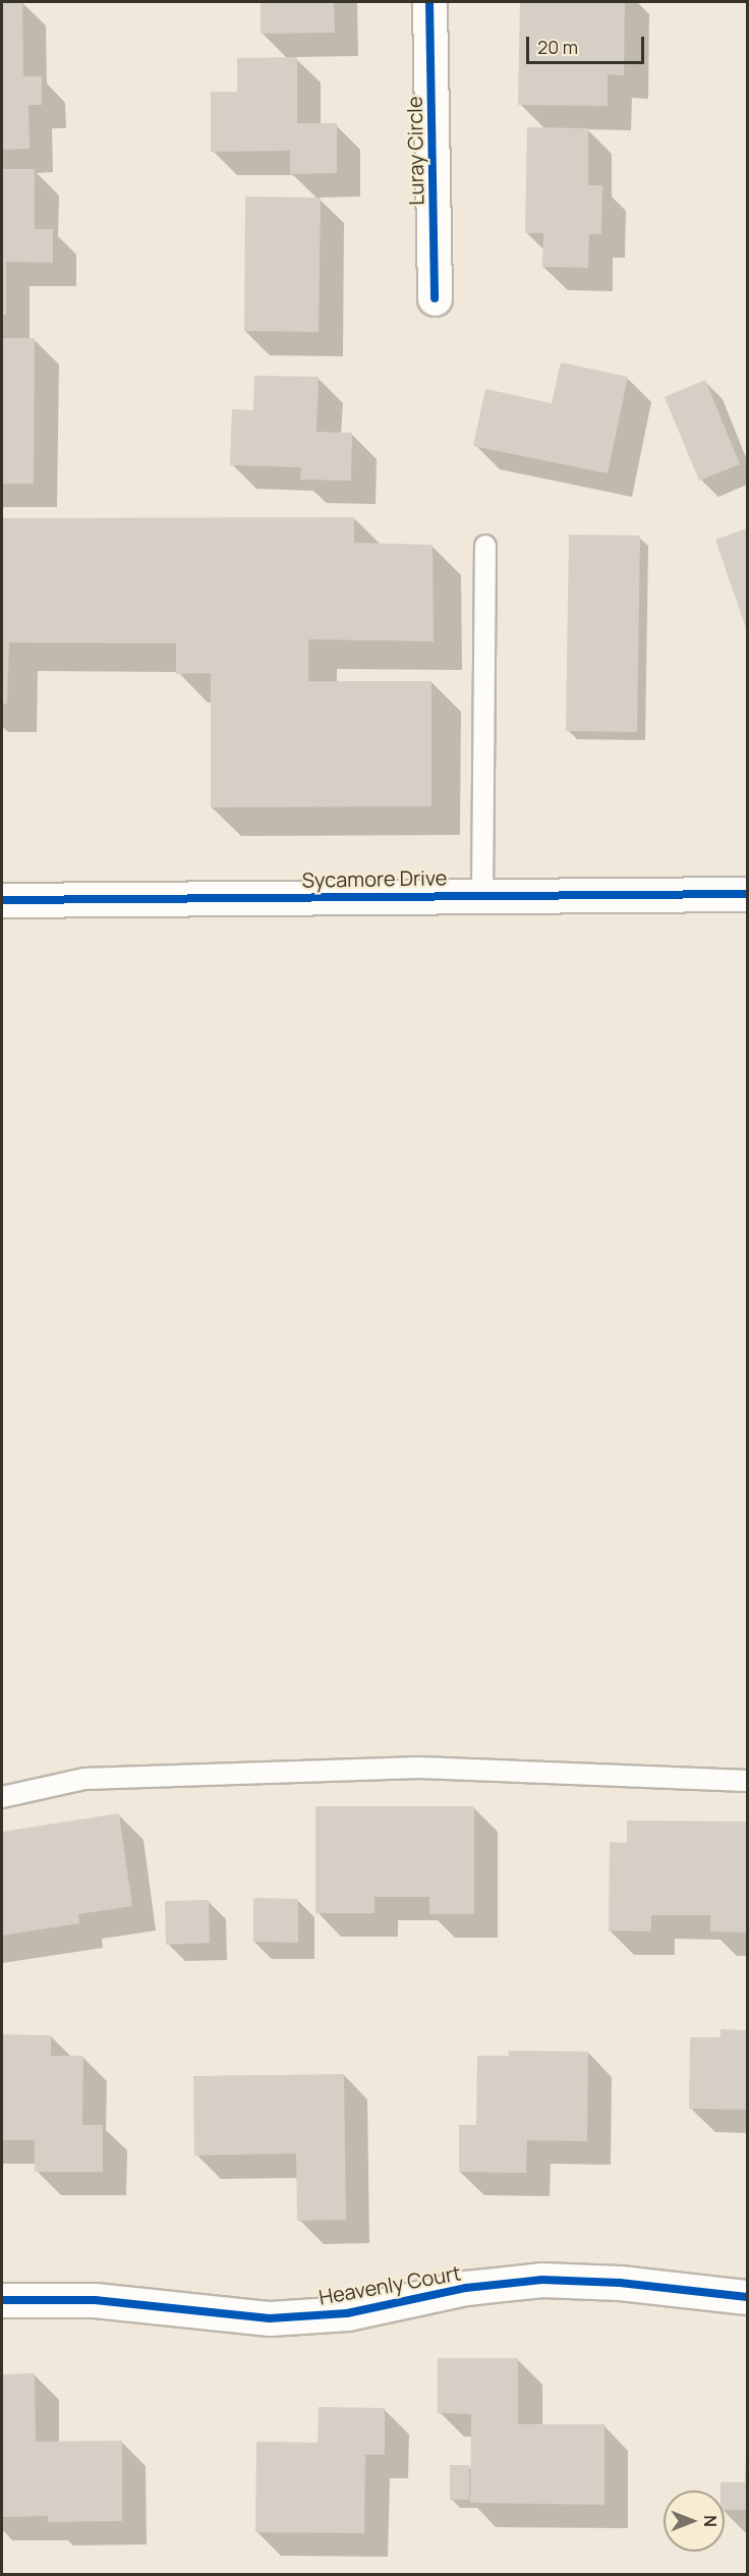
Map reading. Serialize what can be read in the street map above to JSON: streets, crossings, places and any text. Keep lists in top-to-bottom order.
{
  "streets": {
    "street": ["Luray Circle", "Sycamore Drive", "Heavenly Court"]
  },
  "scale_bar": "20 m",
  "north": "right"
}
